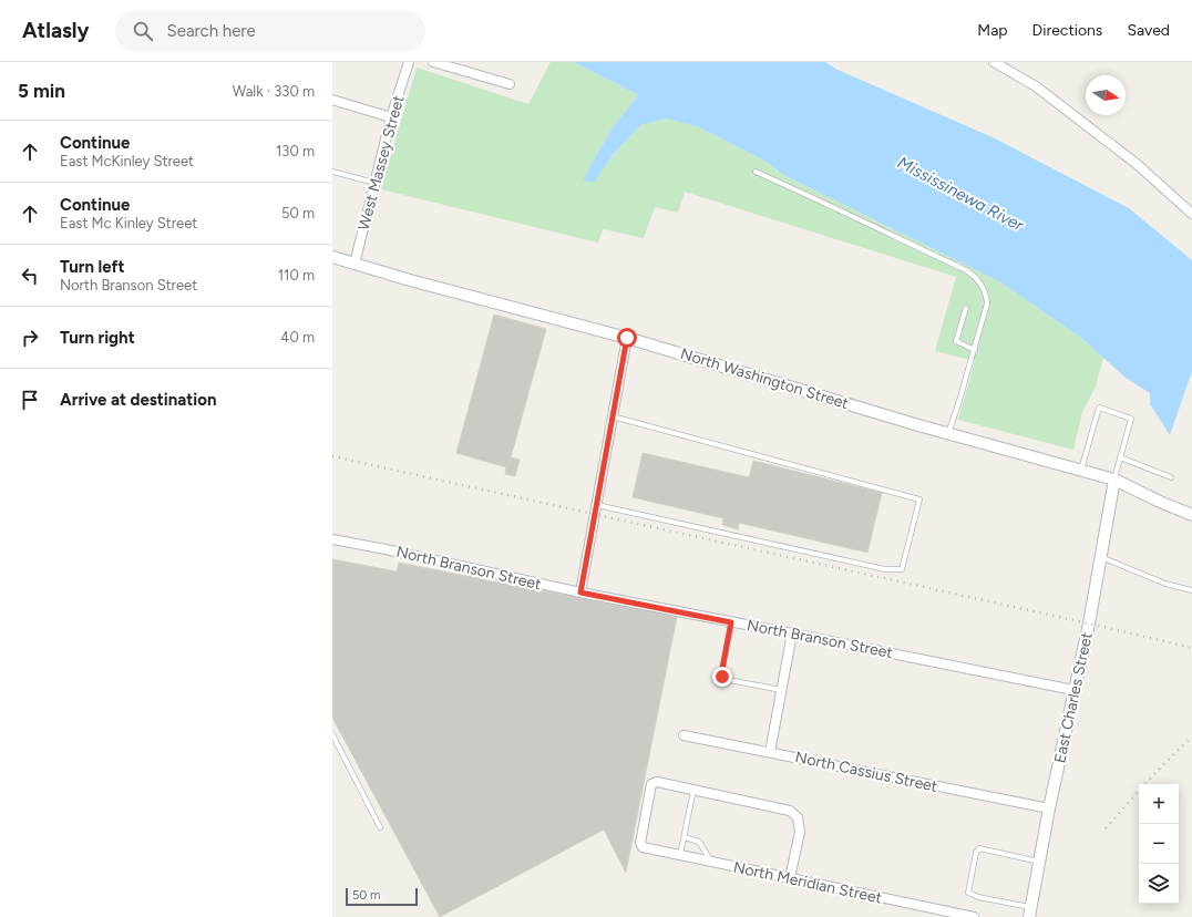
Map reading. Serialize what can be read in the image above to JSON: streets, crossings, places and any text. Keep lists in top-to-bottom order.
{
  "streets": {
    "street": [
      "West Massey Street",
      "North Washington Street",
      "North Branson Street",
      "East Charles Street",
      "North Cassius Street",
      "North Meridian Street"
    ]
  },
  "crossings": [
    ["West Massey Street", "North Washington Street"],
    ["North Washington Street", "East Charles Street"],
    ["North Branson Street", "East Charles Street"],
    ["East Charles Street", "North Cassius Street"]
  ],
  "water": ["Mississinewa River"],
  "scale_bar": "50 m",
  "north": "right",
  "page": {
    "header": "Atlasly",
    "search": "Search here",
    "nav": ["Map", "Directions", "Saved"],
    "heading": ["5 min", "Walk · 330 m"],
    "list": [
      ["Continue", "East McKinley Street", "130 m"],
      ["Continue", "East Mc Kinley Street", "50 m"],
      ["Turn left", "North Branson Street", "110 m"],
      ["Turn right", "40 m"],
      "Arrive at destination"
    ],
    "map_buttons": ["+", "−"],
    "scale": "50 m"
  }
}
